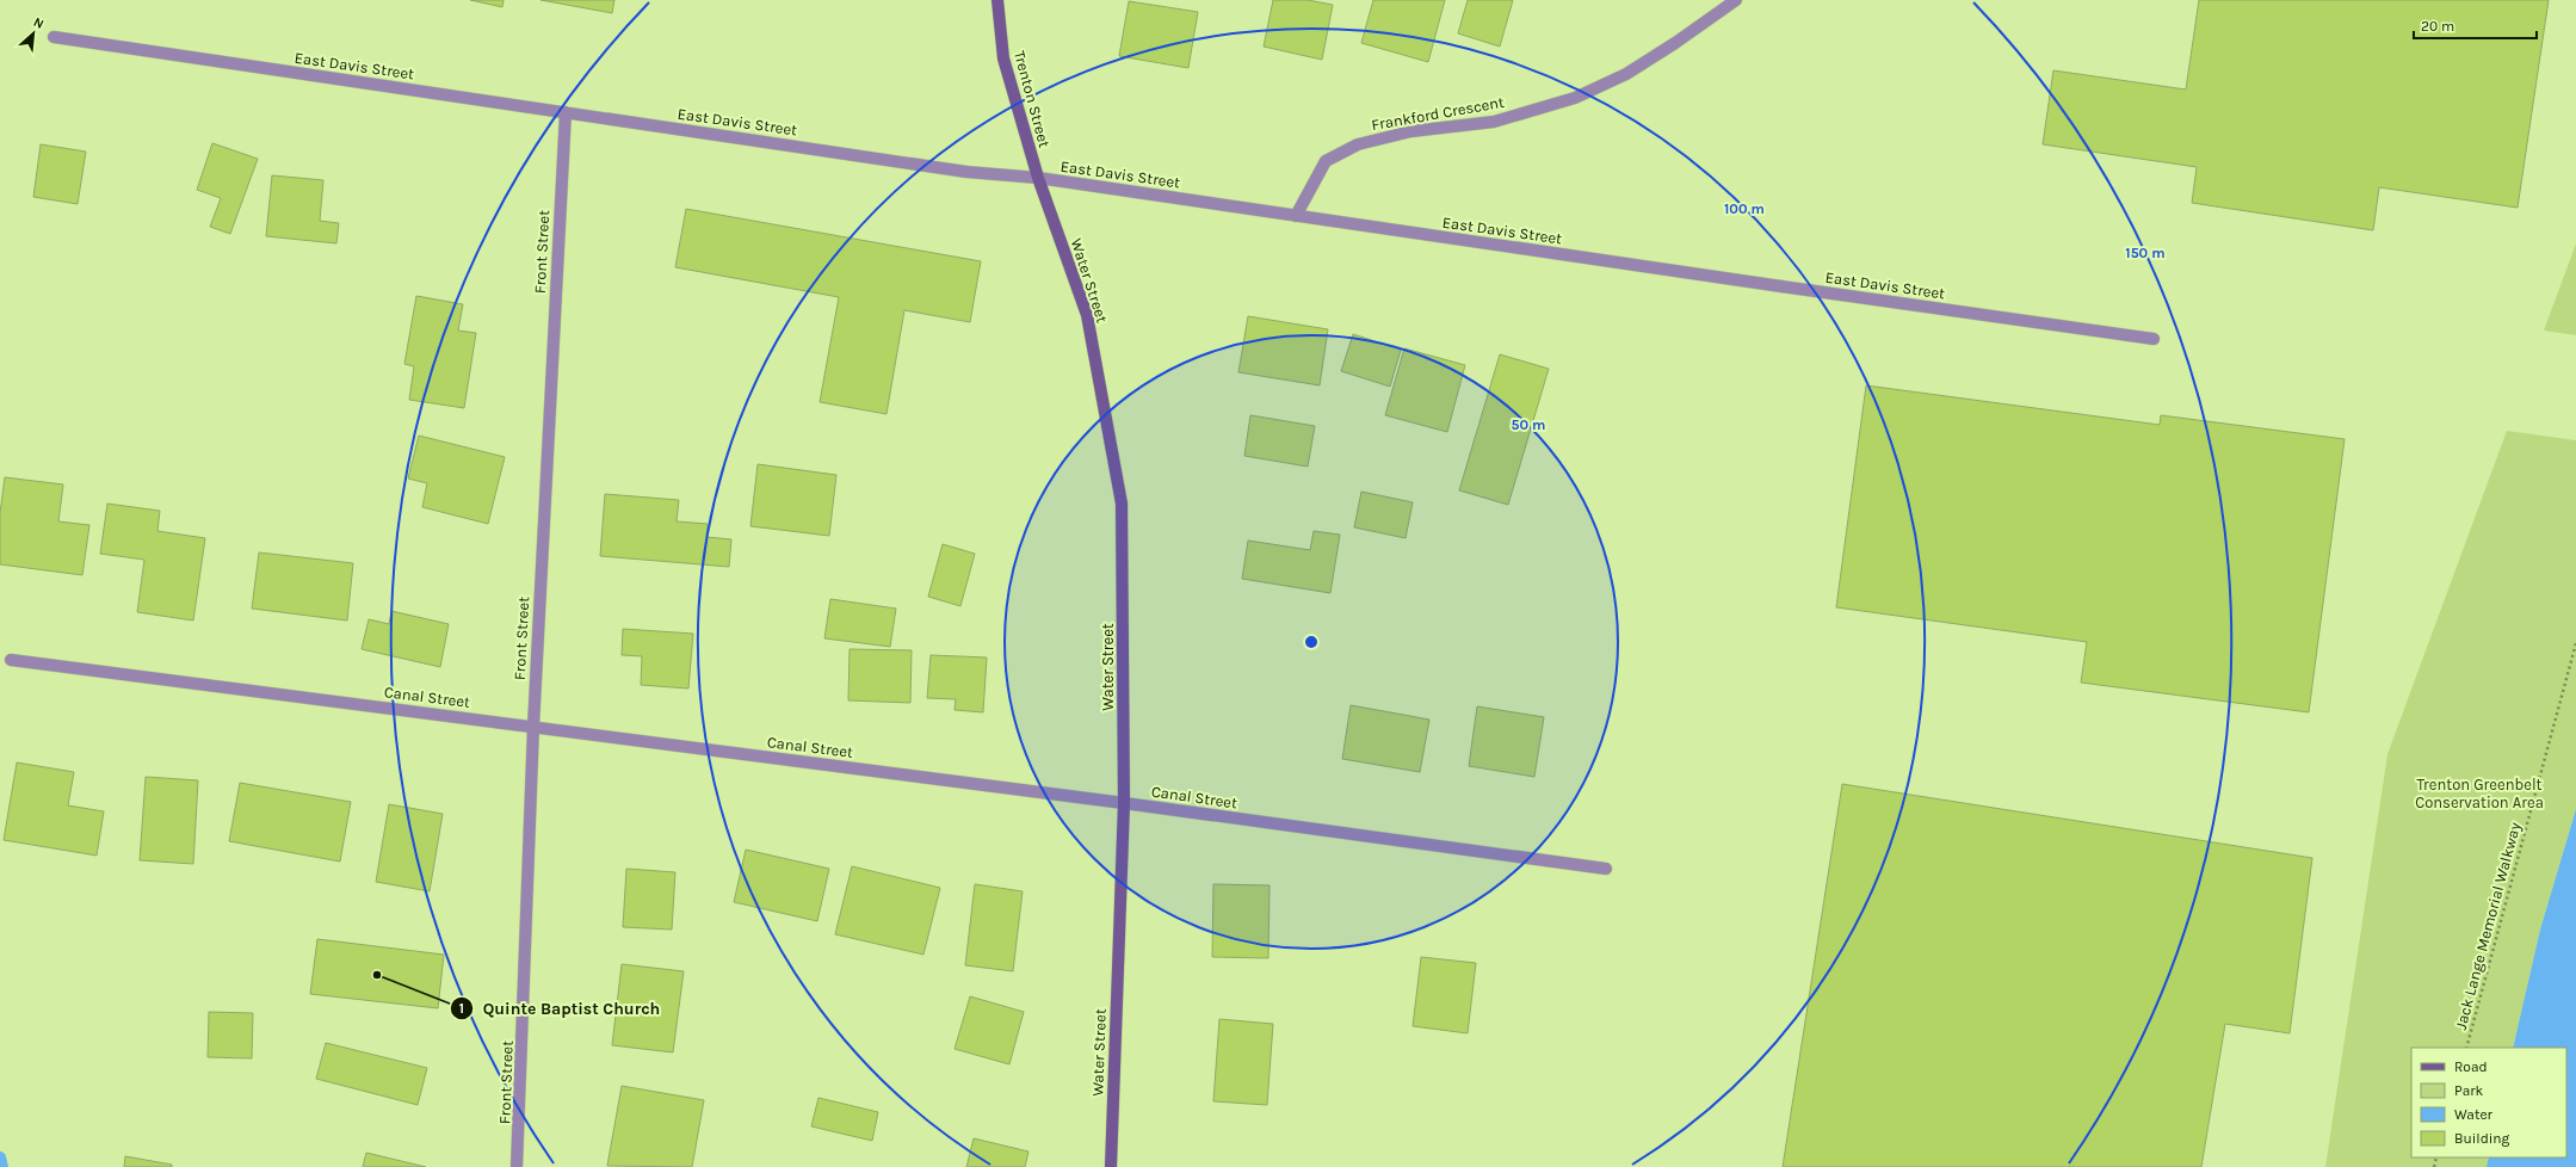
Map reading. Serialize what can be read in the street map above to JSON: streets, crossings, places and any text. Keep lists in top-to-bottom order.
{
  "streets": {
    "main road": ["Trenton Street", "Water Street"],
    "street": [
      "East Davis Street",
      "Frankford Crescent",
      "Front Street",
      "Canal Street"
    ],
    "path": ["Jack Lange Memorial Walkway"]
  },
  "crossings": [
    ["East Davis Street", "Trenton Street"],
    ["East Davis Street", "Frankford Crescent"],
    ["East Davis Street", "Front Street"],
    ["East Davis Street", "Water Street"],
    ["Trenton Street", "Water Street"],
    ["Front Street", "Canal Street"],
    ["Water Street", "Canal Street"]
  ],
  "parks": ["Trenton Greenbelt Conservation Area"],
  "places": ["Quinte Baptist Church"],
  "legend": [
    "Road",
    "Park",
    "Water",
    "Building"
  ],
  "scale_bar": "20 m",
  "north": "top right",
  "rings": ["100 m", "150 m", "50 m"]
}
